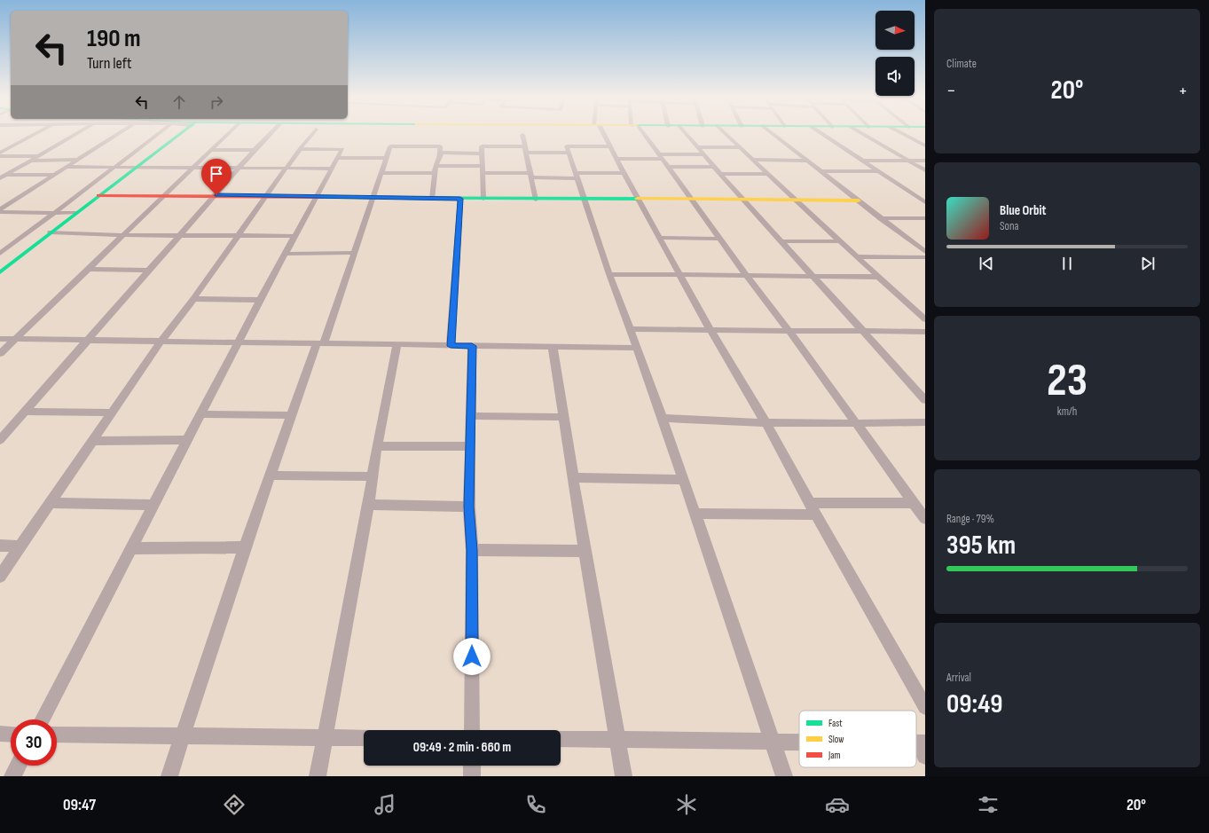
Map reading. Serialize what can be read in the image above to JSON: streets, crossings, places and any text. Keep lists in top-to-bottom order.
{
  "legend": ["Fast", "Slow", "Jam"],
  "north": "right",
  "page": {
    "tile": [
      "Climate",
      ["23", "km/h"],
      ["Range · 79%", "395 km"],
      ["Arrival", "09:49"]
    ],
    "turn": ["190 m", "Turn left"],
    "heat": ["−", "20°", "+"],
    "song": ["Blue Orbit", "Sona"],
    "limit": "30",
    "trip": "09:49 · 2 min · 660 m",
    "tabs": ["09:47", "20°"]
  }
}
